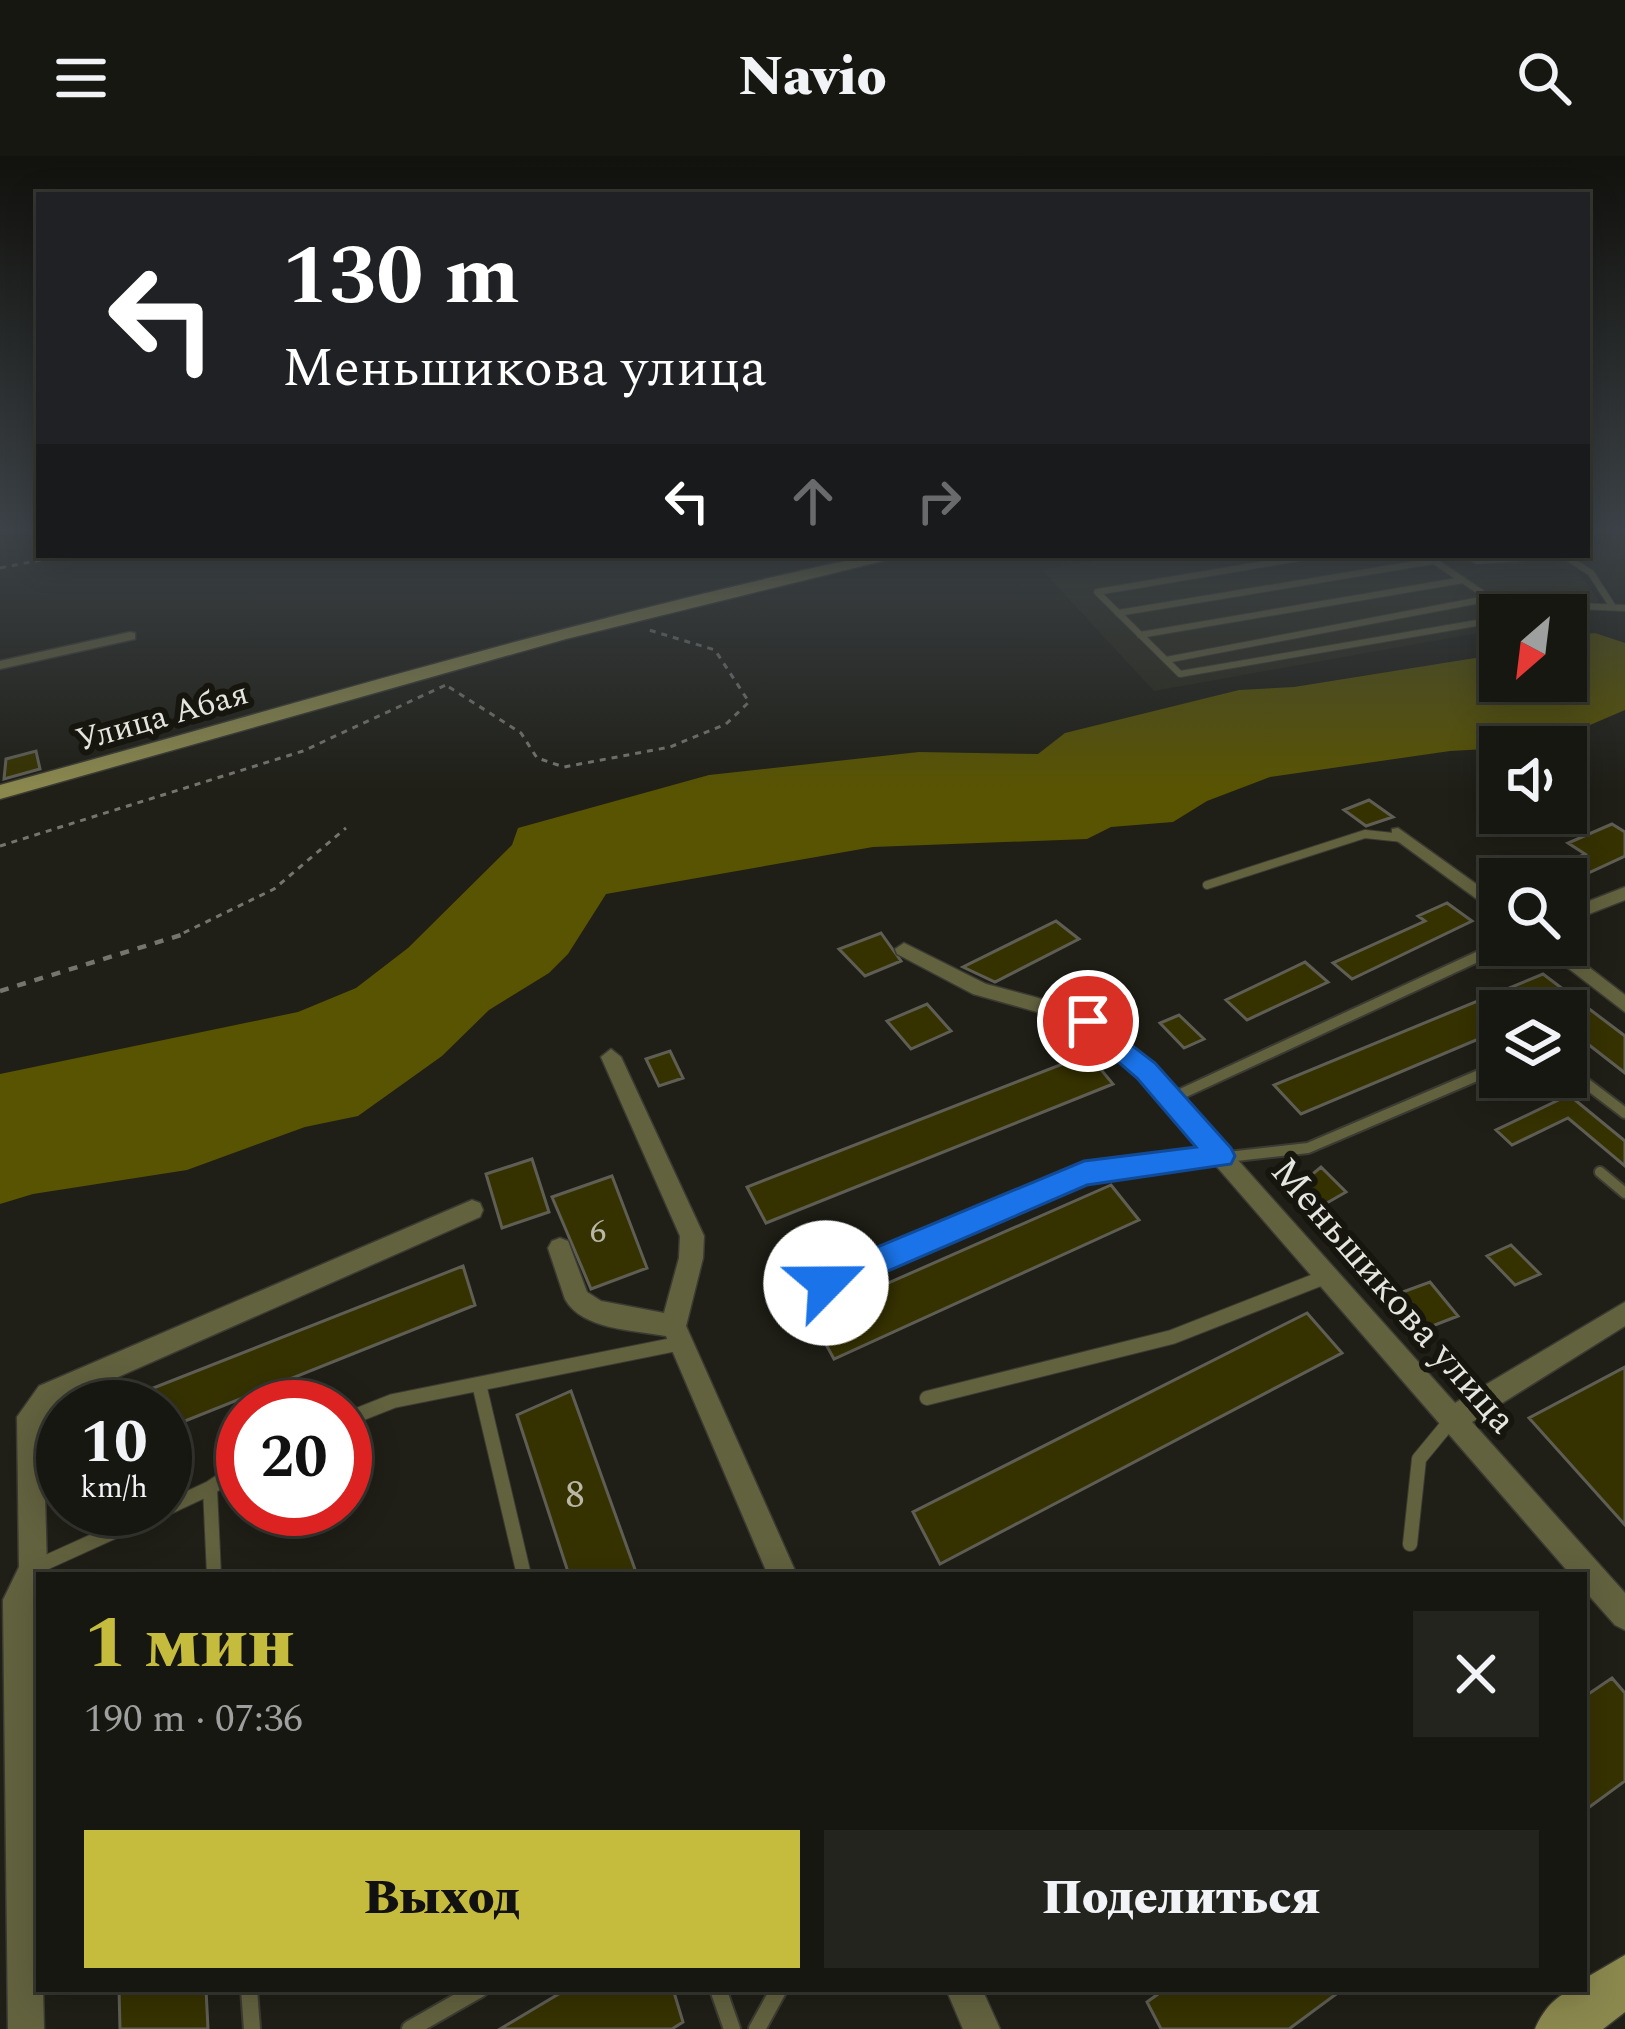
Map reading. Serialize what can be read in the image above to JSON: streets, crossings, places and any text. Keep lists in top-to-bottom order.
{
  "streets": {
    "street": ["Улица Абая", "Меньшикова улица"]
  },
  "house_numbers": ["6", "8"],
  "north": "bottom left",
  "page": {
    "header": "Navio",
    "turn": ["130 m", "Меньшикова улица"],
    "speed": "10 km/h",
    "limit": "20",
    "heading": ["1 мин", "190 m · 07:36"],
    "buttons": ["Выход", "Поделиться"]
  }
}
